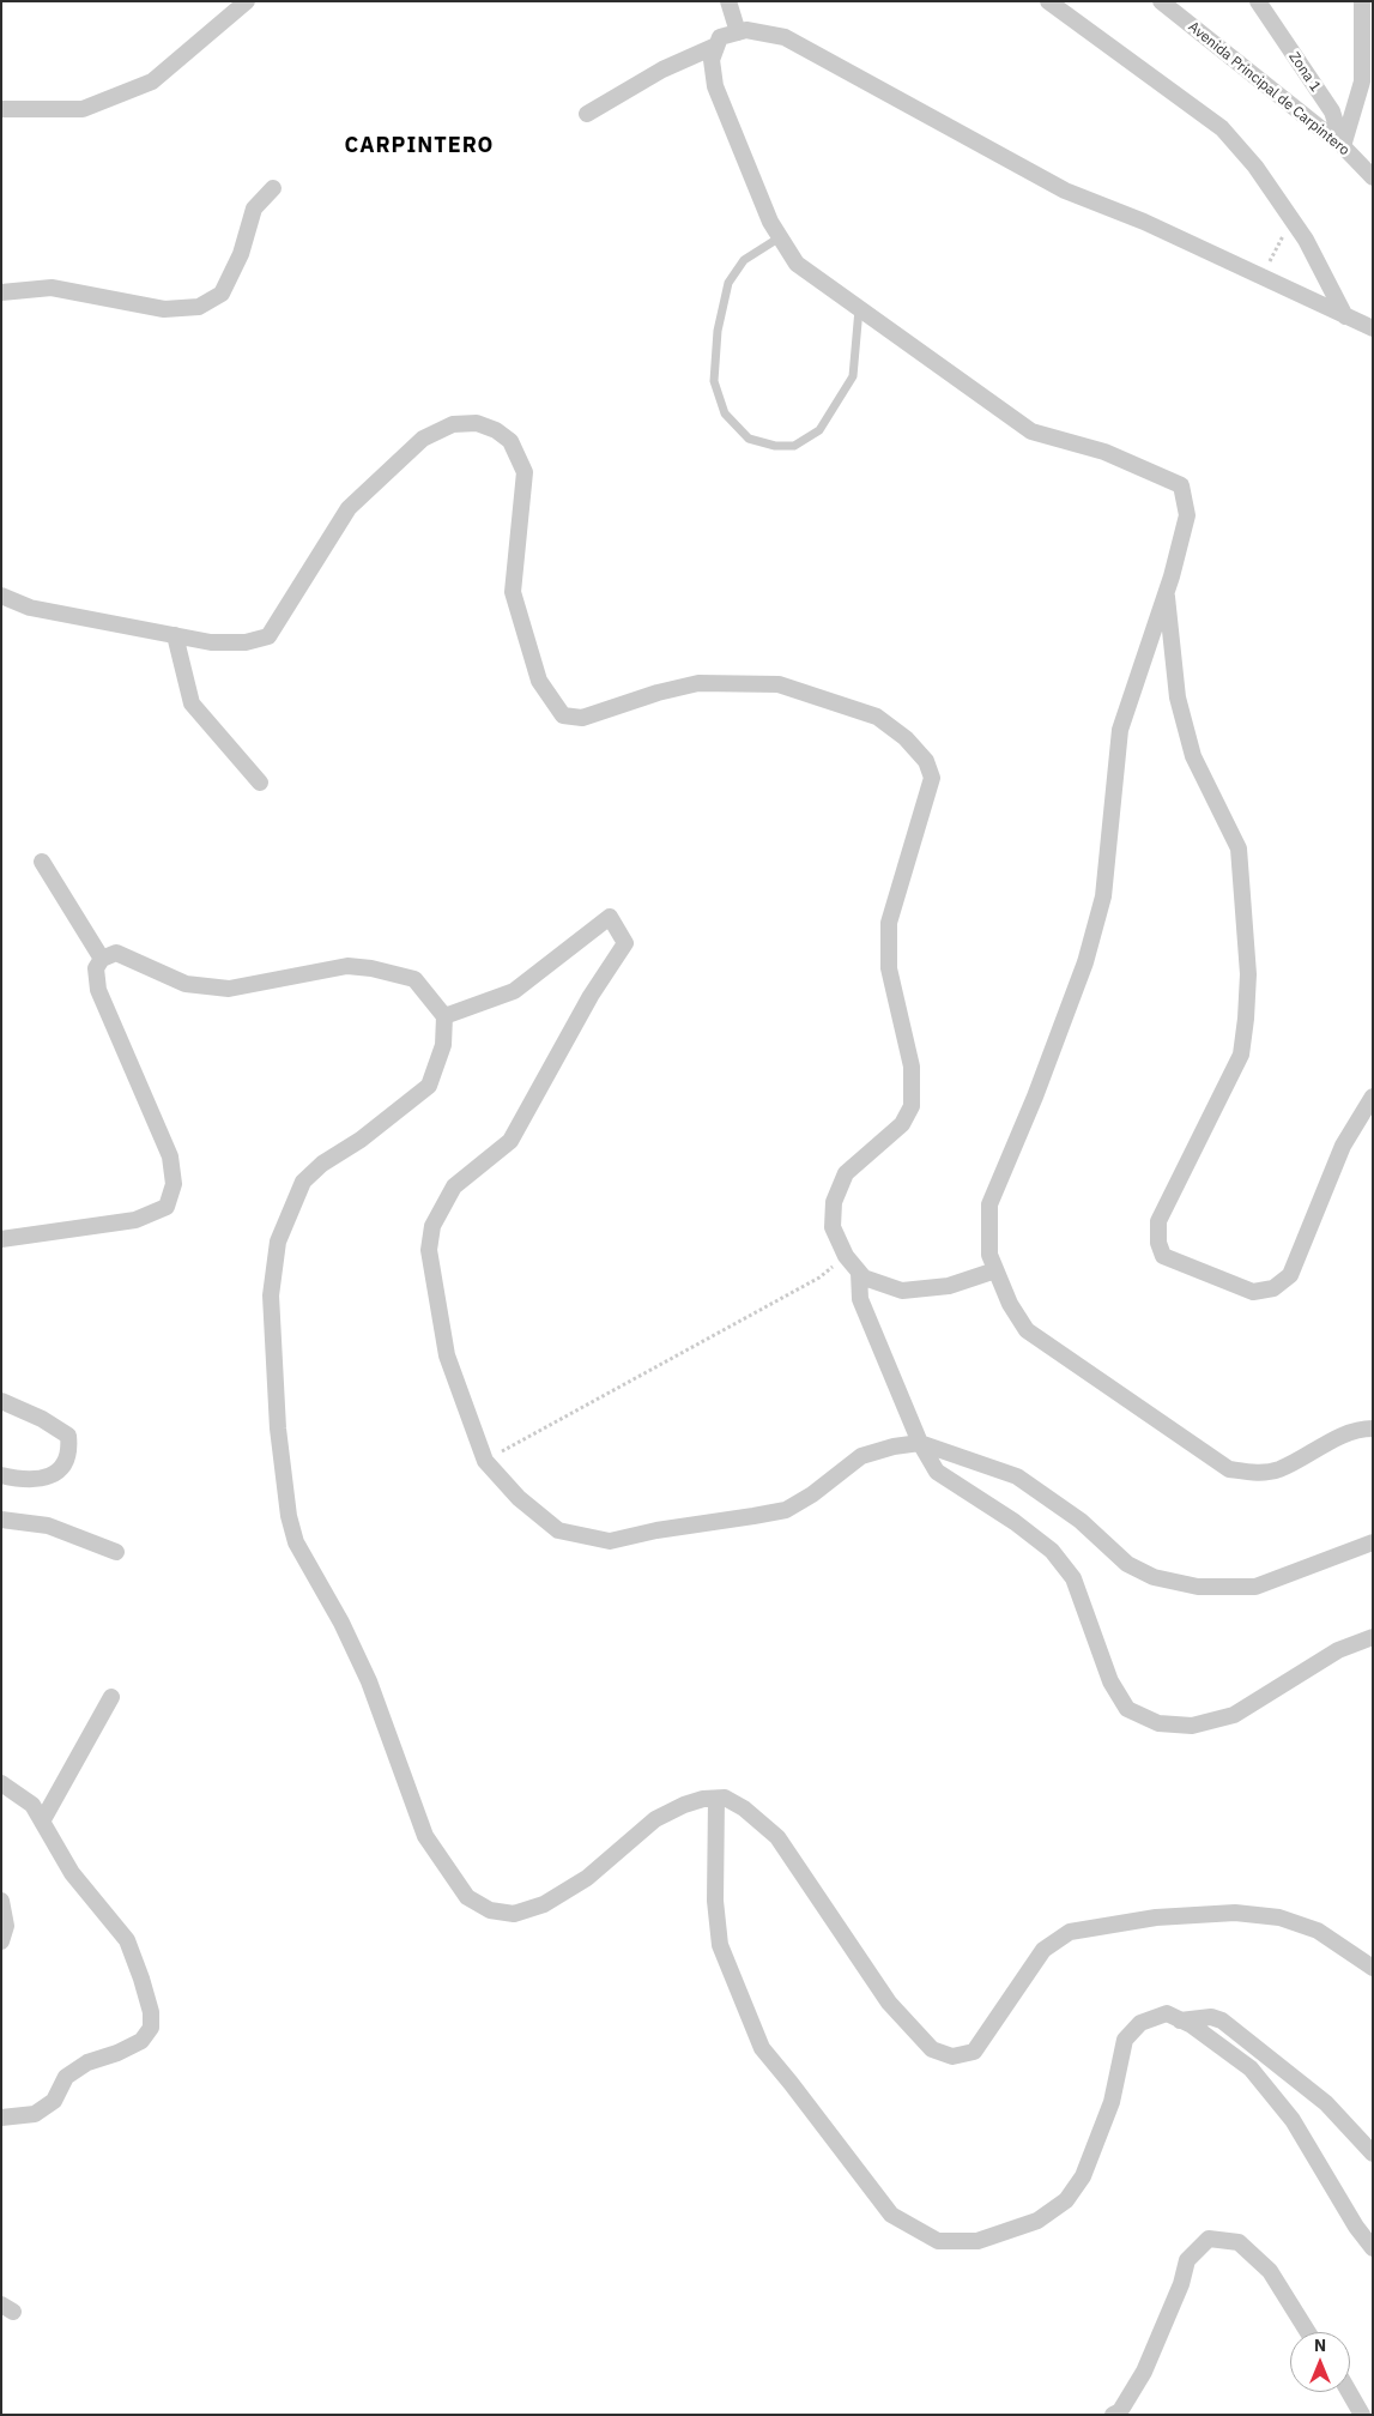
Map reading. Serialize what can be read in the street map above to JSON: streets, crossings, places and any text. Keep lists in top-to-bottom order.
{
  "streets": {
    "street": ["Zona 1", "Avenida Principal de Carpintero"]
  },
  "crossings": [
    ["Zona 1", "Avenida Principal de Carpintero"]
  ],
  "districts": ["CARPINTERO"],
  "north": "top"
}
